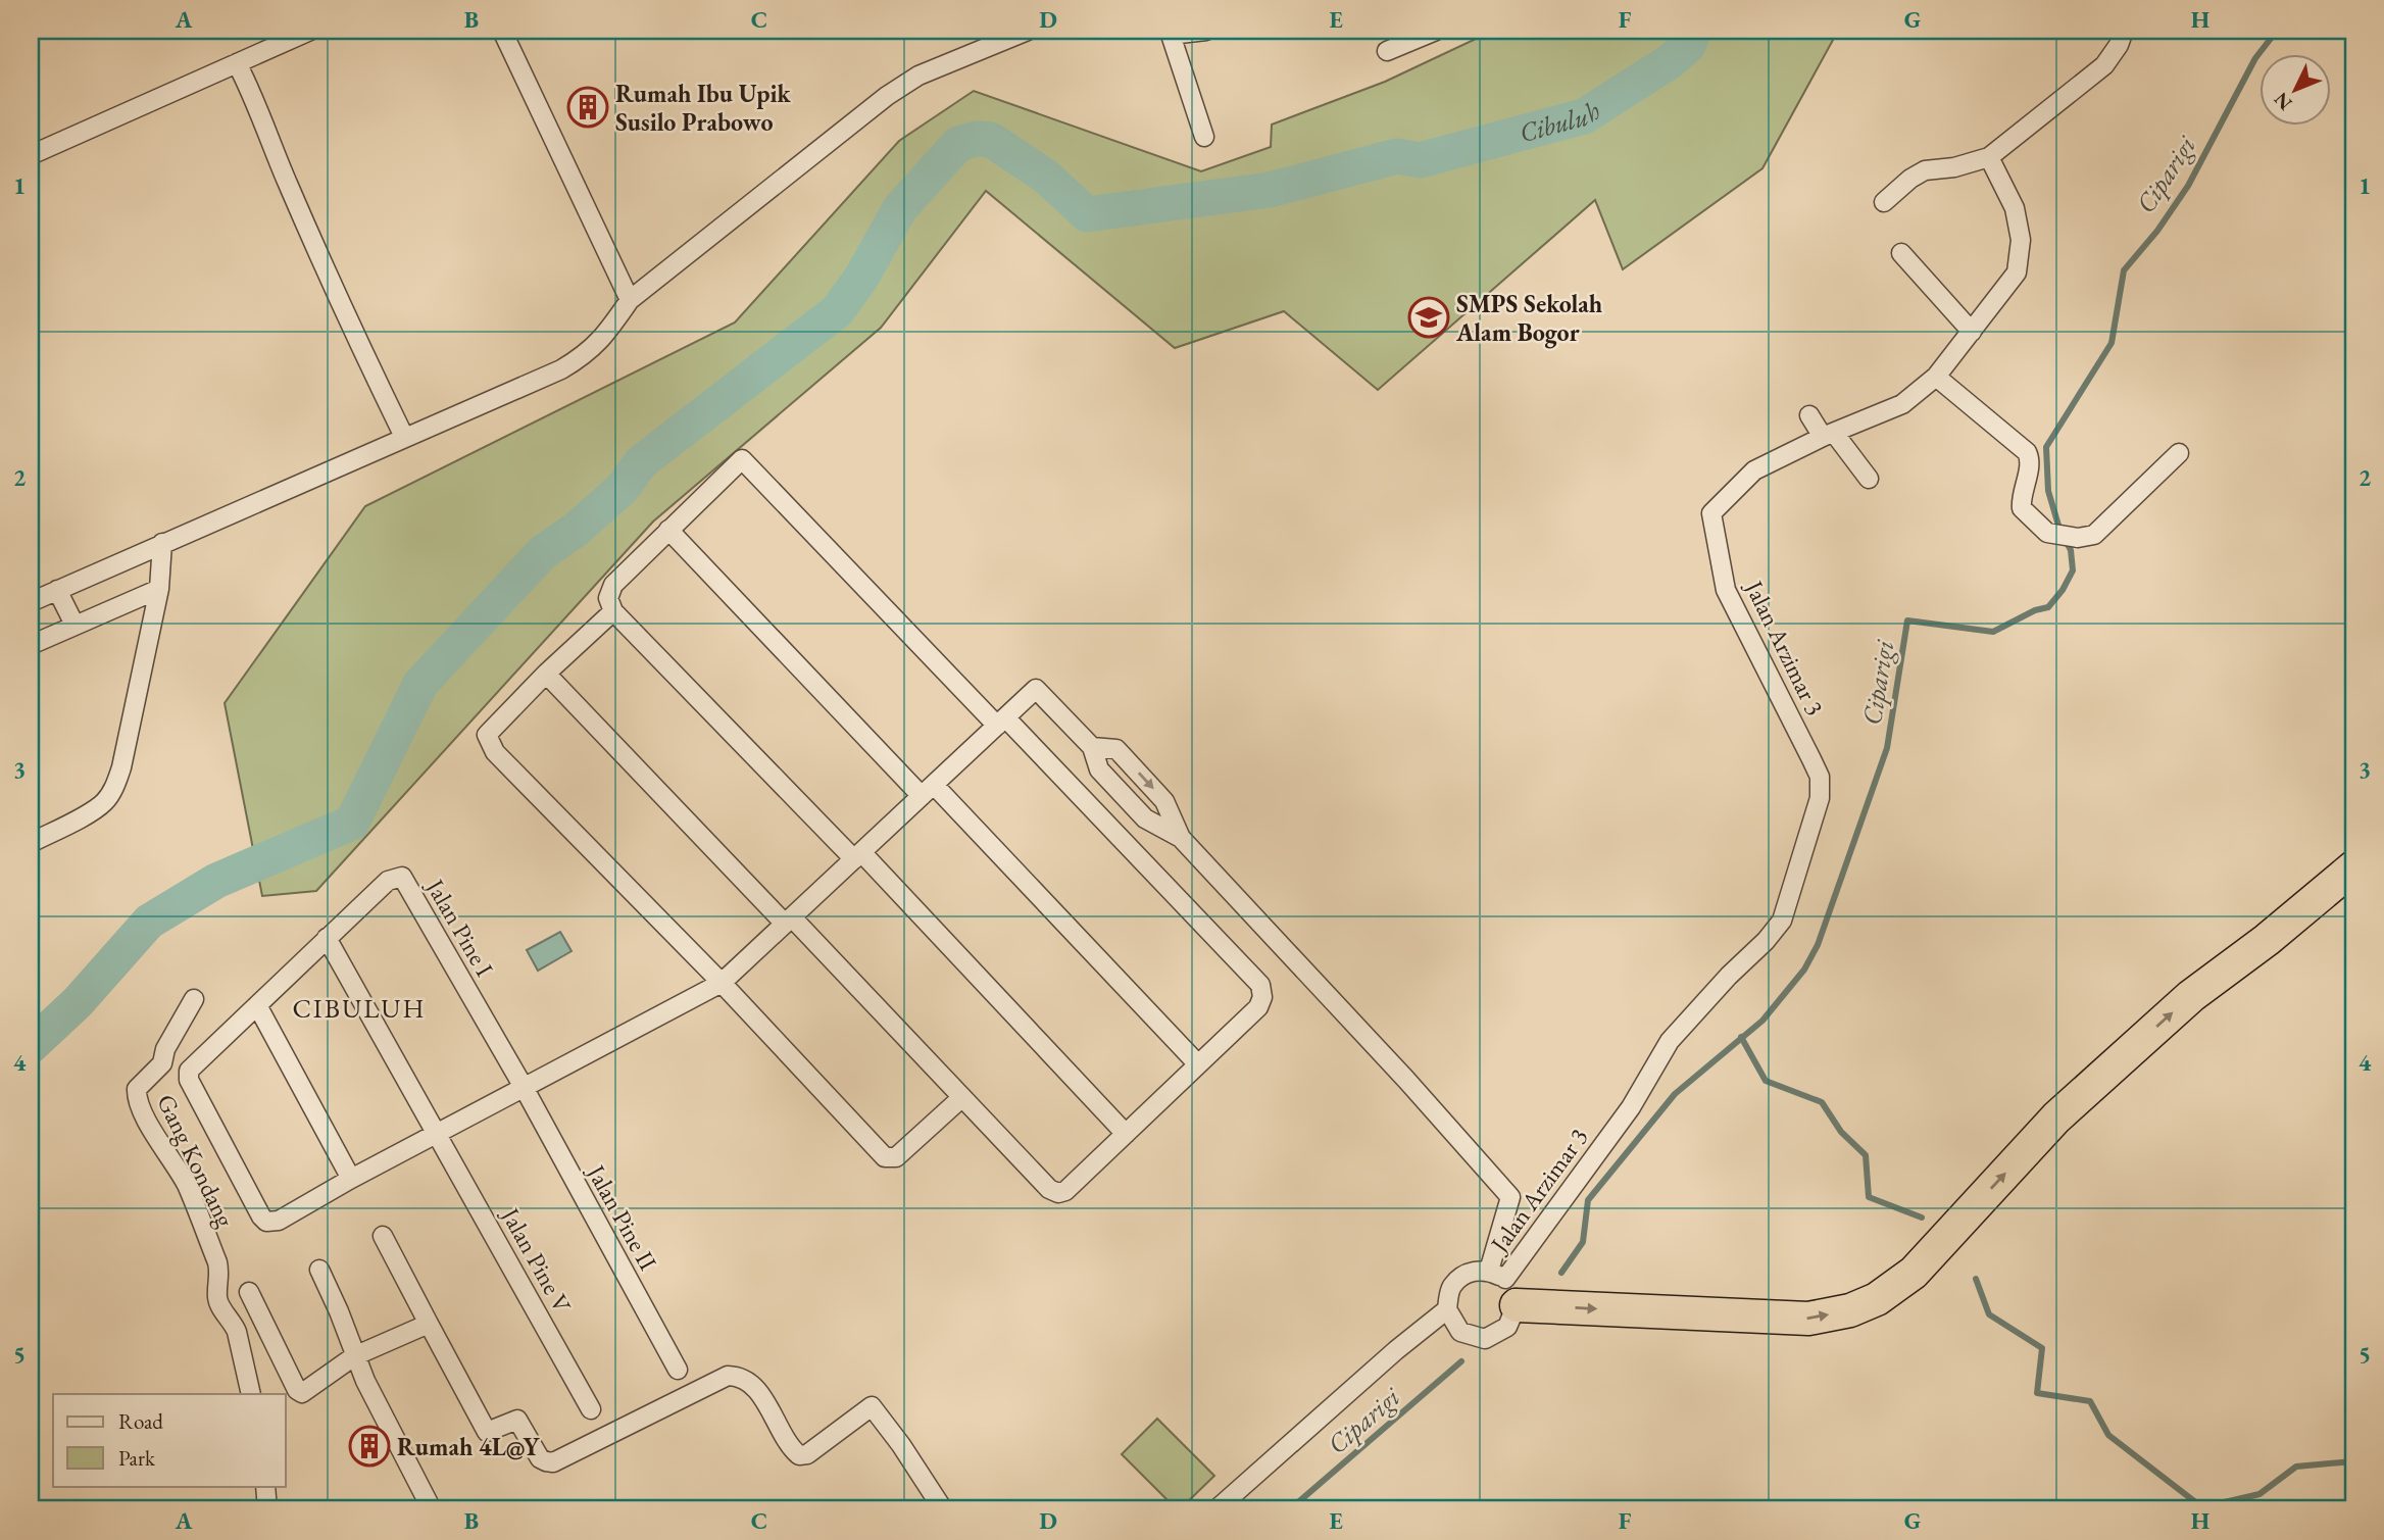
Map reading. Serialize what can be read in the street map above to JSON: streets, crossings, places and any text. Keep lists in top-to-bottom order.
{
  "streets": {
    "street": [
      "Jalan Arzimar 3",
      "Jalan Pine I",
      "Gang Kondang",
      "Jalan Pine II",
      "Jalan Pine V"
    ]
  },
  "crossings": [
    ["Jalan Pine I", "Jalan Pine II"],
    ["Jalan Pine I", "Jalan Pine V"]
  ],
  "districts": ["CIBULUH"],
  "water": ["Cibuluh", "Ciparigi"],
  "places": {
    "building": ["Rumah Ibu Upik Susilo Prabowo", "Rumah 4L@Y"],
    "school or university": ["SMPS Sekolah Alam Bogor"]
  },
  "legend": ["Road", "Park"],
  "north": "bottom left",
  "grid": {
    "columns": [
      "A",
      "B",
      "C",
      "D",
      "E",
      "F",
      "G",
      "H"
    ],
    "rows": [
      "1",
      "2",
      "3",
      "4",
      "5"
    ]
  }
}
